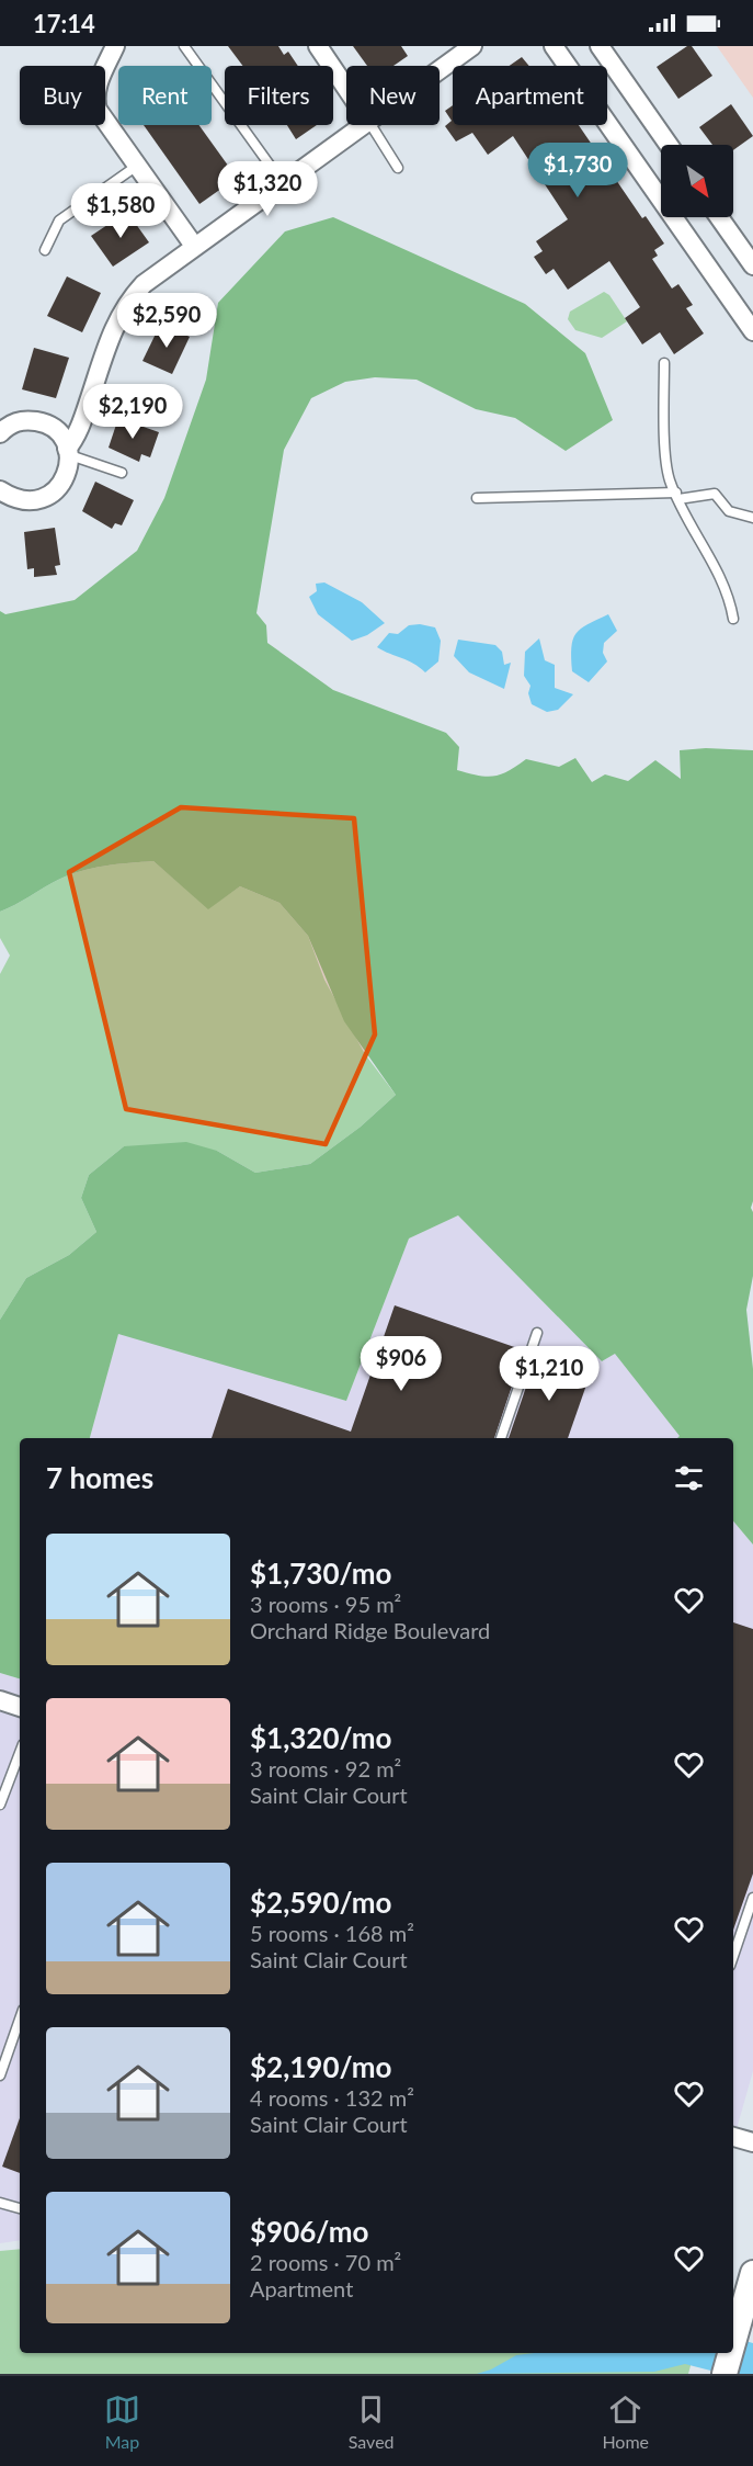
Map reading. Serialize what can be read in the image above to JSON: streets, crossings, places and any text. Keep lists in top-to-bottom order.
{
  "north": "bottom right",
  "page": {
    "status": "17:14",
    "chip": [
      "Buy",
      "Rent",
      "Filters",
      "New",
      "Apartment"
    ],
    "price": [
      "$1,730",
      "$1,320",
      "$1,580",
      "$2,590",
      "$2,190",
      "$906",
      "$1,210"
    ],
    "heading": "7 homes",
    "list": [
      {
        "name": "$1,730/mo",
        "note": "3 rooms · 95 m² · Orchard Ridge Boulevard"
      },
      {
        "name": "$1,320/mo",
        "note": "3 rooms · 92 m² · Saint Clair Court"
      },
      {
        "name": "$2,590/mo",
        "note": "5 rooms · 168 m² · Saint Clair Court"
      },
      {
        "name": "$2,190/mo",
        "note": "4 rooms · 132 m² · Saint Clair Court"
      },
      {
        "name": "$906/mo",
        "note": "2 rooms · 70 m² · Apartment"
      }
    ],
    "tabs": ["Map", "Saved", "Home"]
  }
}
